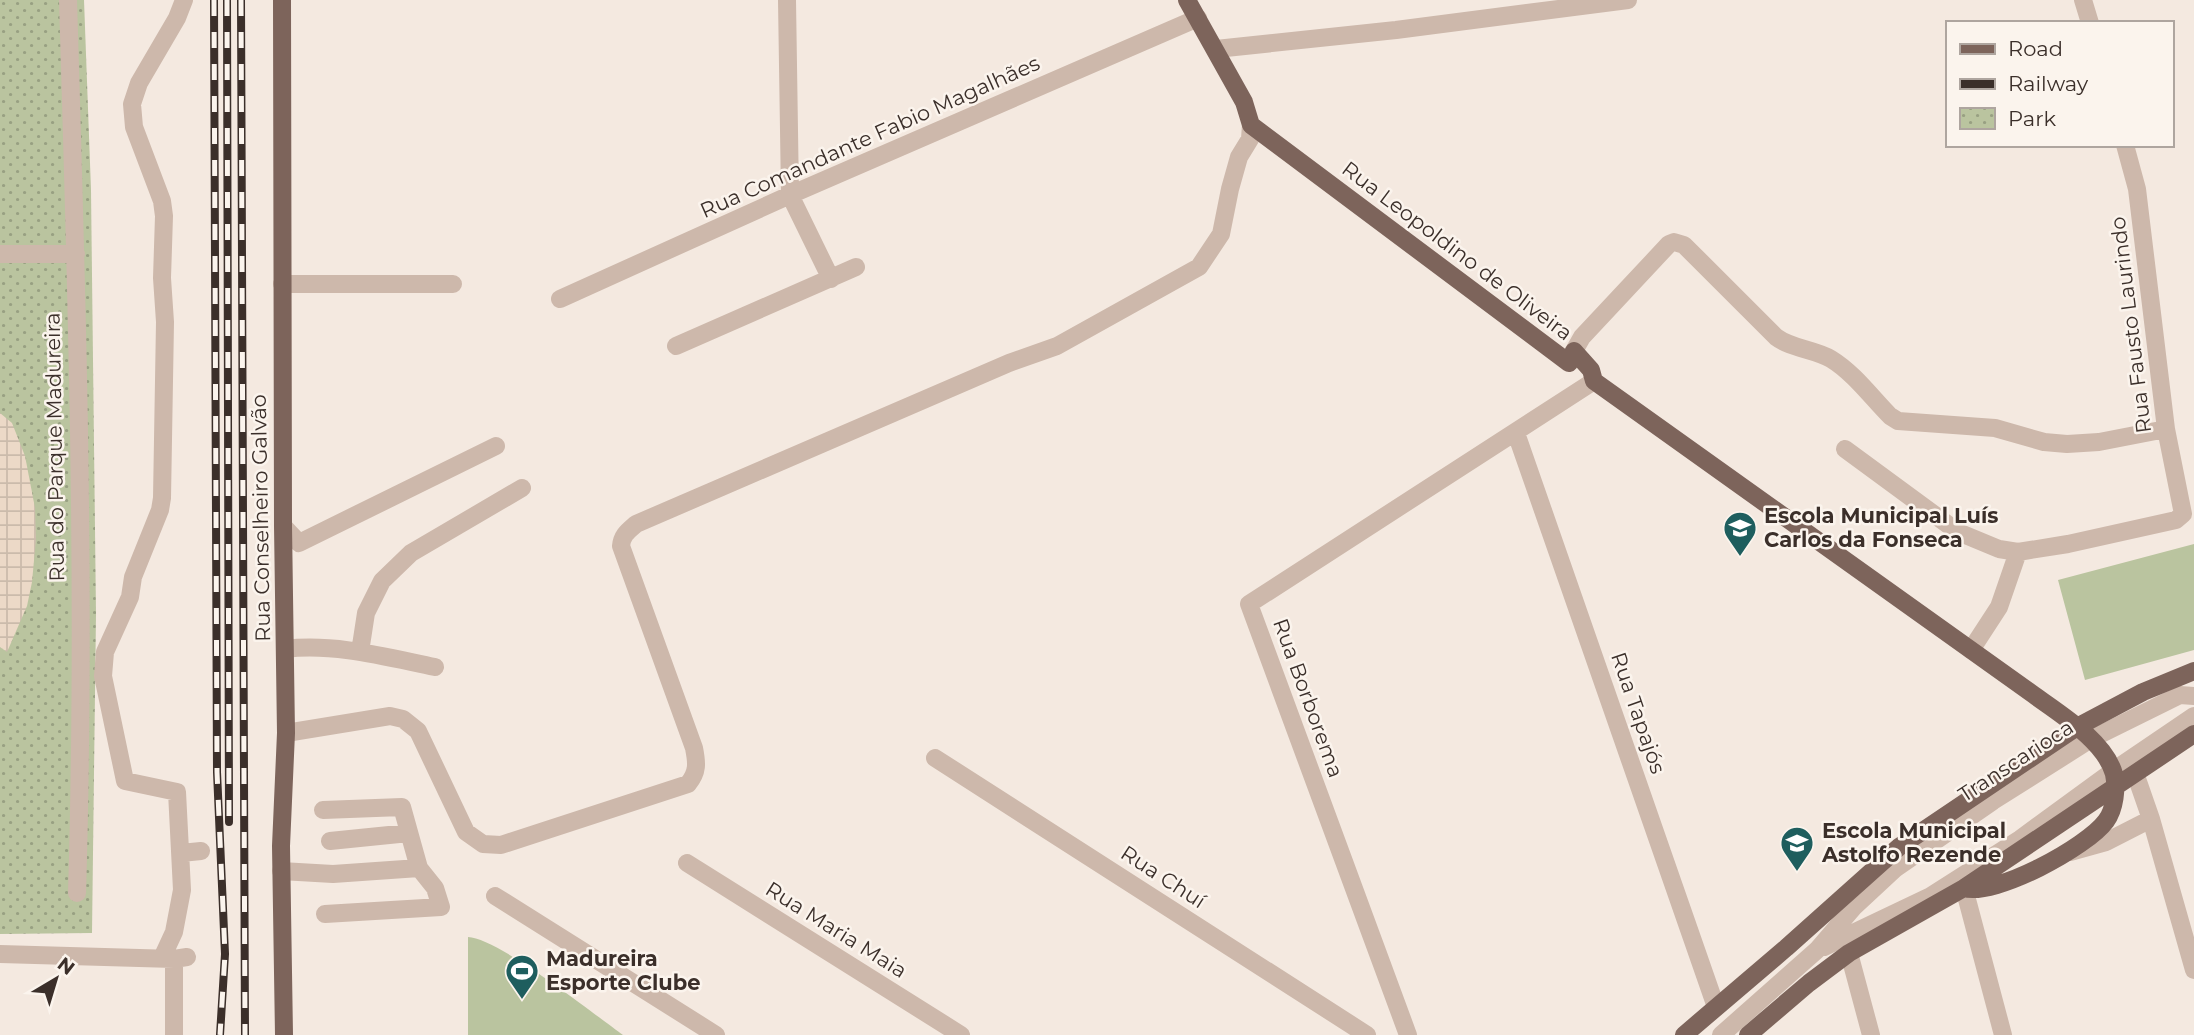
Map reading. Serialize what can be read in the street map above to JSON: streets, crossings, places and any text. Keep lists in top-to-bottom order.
{
  "streets": {
    "main road": ["Rua Leopoldino de Oliveira", "Rua Conselheiro Galvão"],
    "street": [
      "Rua Comandante Fabio Magalhães",
      "Rua Fausto Laurindo",
      "Rua do Parque Madureira",
      "Rua Borborema",
      "Rua Tapajós",
      "Transcarioca",
      "Rua Chuí",
      "Rua Maria Maia"
    ]
  },
  "crossings": [
    ["Rua Leopoldino de Oliveira", "Rua Borborema"],
    ["Rua Leopoldino de Oliveira", "Transcarioca"],
    ["Rua Borborema", "Rua Tapajós"]
  ],
  "places": {
    "school or university": ["Escola Municipal Luís Carlos da Fonseca", "Escola Municipal Astolfo Rezende"],
    "sports": ["Madureira Esporte Clube"]
  },
  "legend": ["Road", "Railway", "Park"],
  "north": "top right"
}
